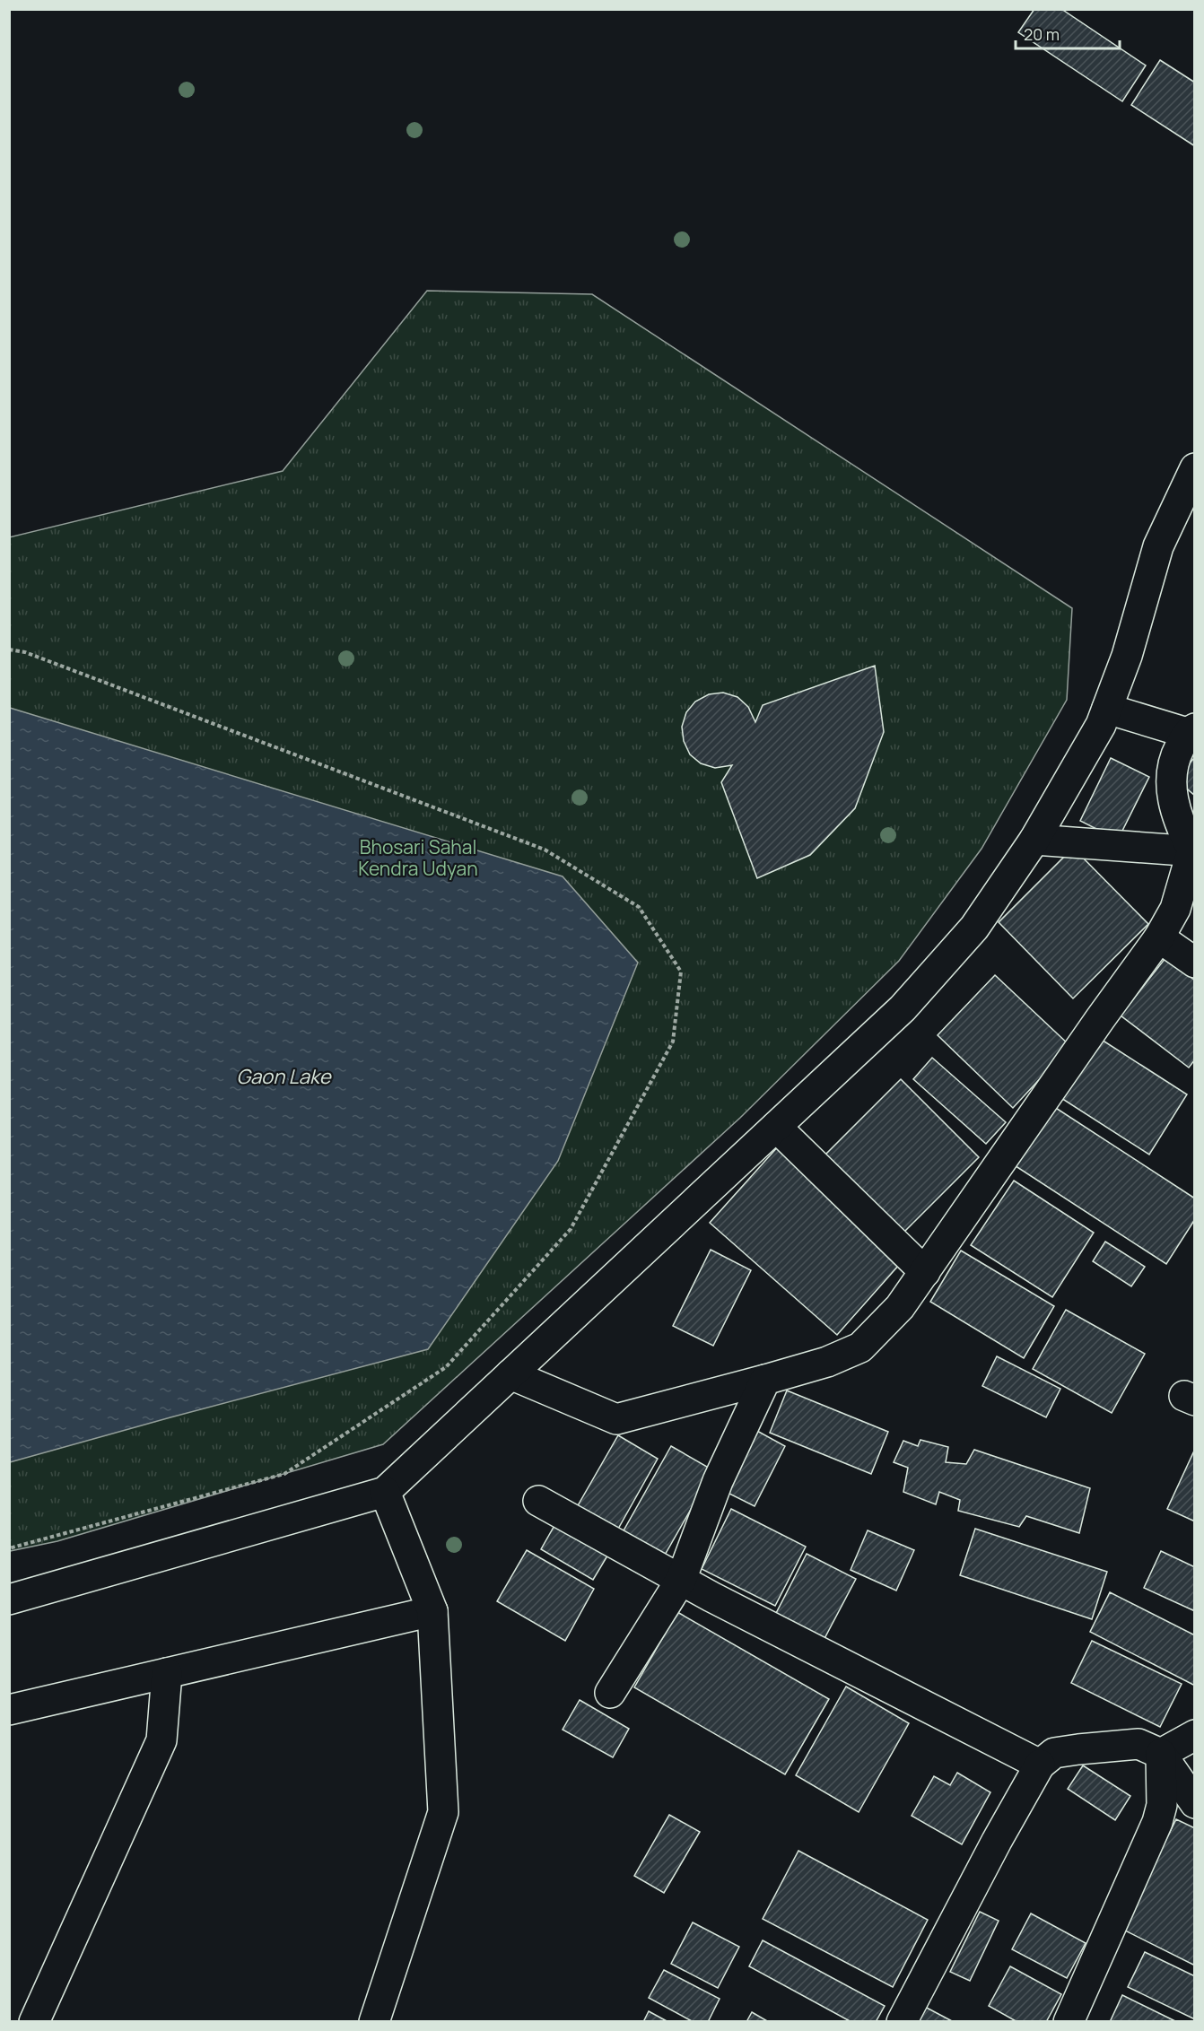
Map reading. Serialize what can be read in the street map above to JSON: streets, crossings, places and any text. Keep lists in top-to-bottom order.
{
  "water": ["Gaon Lake"],
  "parks": ["Bhosari Sahal Kendra Udyan"],
  "scale_bar": "20 m"
}
